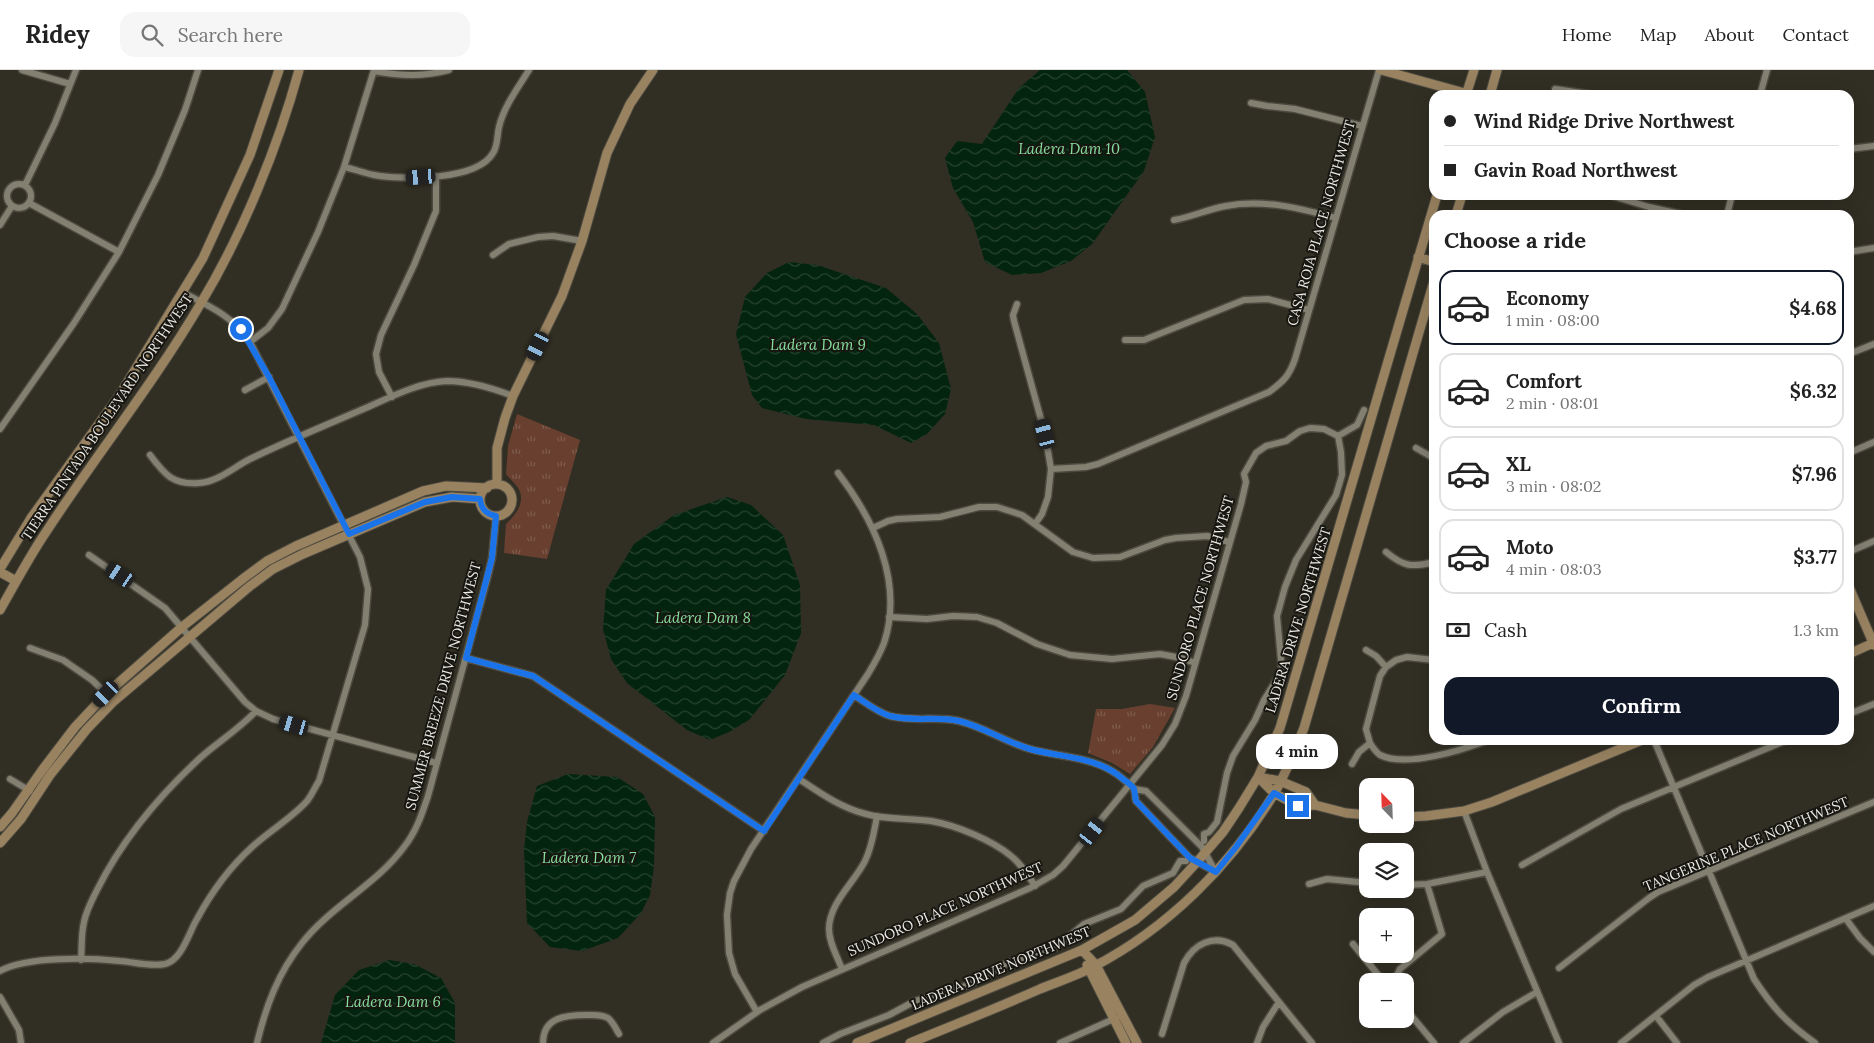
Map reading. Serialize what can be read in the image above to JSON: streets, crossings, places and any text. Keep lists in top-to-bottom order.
{
  "streets": {
    "main road": ["TIERRA PINTADA BOULEVARD NORTHWEST", "LADERA DRIVE NORTHWEST"],
    "street": [
      "CASA ROJA PLACE NORTHWEST",
      "SUNDORO PLACE NORTHWEST",
      "SUMMER BREEZE DRIVE NORTHWEST",
      "TANGERINE PLACE NORTHWEST"
    ]
  },
  "water": [
    "Ladera Dam 10",
    "Ladera Dam 9",
    "Ladera Dam 8",
    "Ladera Dam 7",
    "Ladera Dam 6"
  ],
  "north": "top left",
  "page": {
    "header": "Ridey",
    "search": "Search here",
    "nav": [
      "Home",
      "Map",
      "About",
      "Contact"
    ],
    "banner": ["Wind Ridge Drive Northwest", "Gavin Road Northwest"],
    "heading": "Choose a ride",
    "list": [
      {
        "name": "Economy",
        "note": "1 min · 08:00",
        "value": "$4.68"
      },
      {
        "name": "Comfort",
        "note": "2 min · 08:01",
        "value": "$6.32"
      },
      {
        "name": "XL",
        "note": "3 min · 08:02",
        "value": "$7.96"
      },
      {
        "name": "Moto",
        "note": "4 min · 08:03",
        "value": "$3.77"
      }
    ],
    "pay": ["Cash", "1.3 km"],
    "buttons": "Confirm",
    "bubble": "4 min",
    "map_buttons": ["+", "−"]
  }
}
